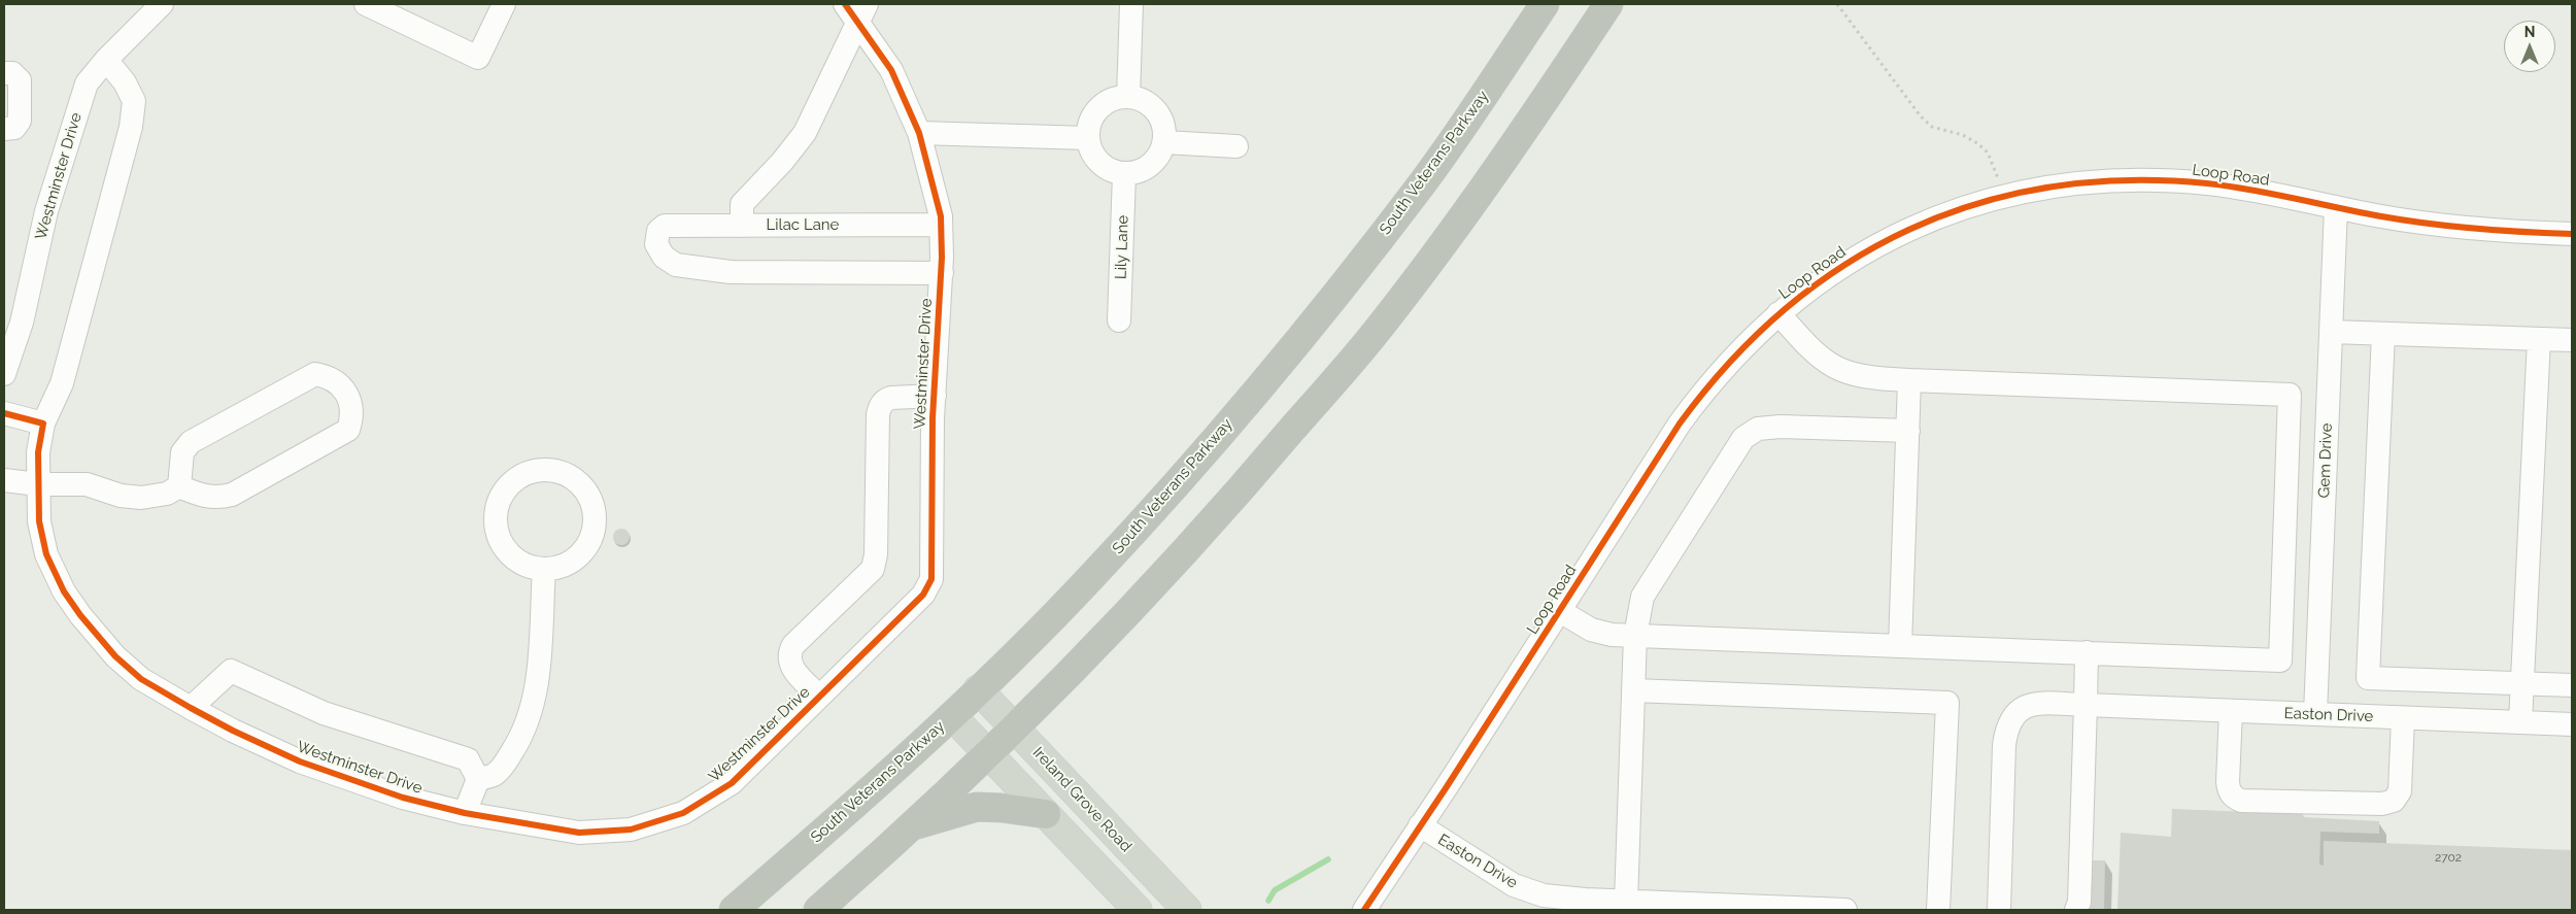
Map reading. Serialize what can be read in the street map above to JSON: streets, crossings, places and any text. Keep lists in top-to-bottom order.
{
  "streets": {
    "highway": ["South Veterans Parkway"],
    "main road": ["Ireland Grove Road"],
    "street": [
      "Loop Road",
      "Westminster Drive",
      "Lilac Lane",
      "Lily Lane",
      "Gem Drive",
      "Easton Drive"
    ]
  },
  "crossings": [
    ["South Veterans Parkway", "Ireland Grove Road"],
    ["Loop Road", "Gem Drive"],
    ["Loop Road", "Easton Drive"],
    ["Westminster Drive", "Lilac Lane"],
    ["Gem Drive", "Easton Drive"]
  ],
  "house_numbers": ["2702"],
  "north": "top"
}
